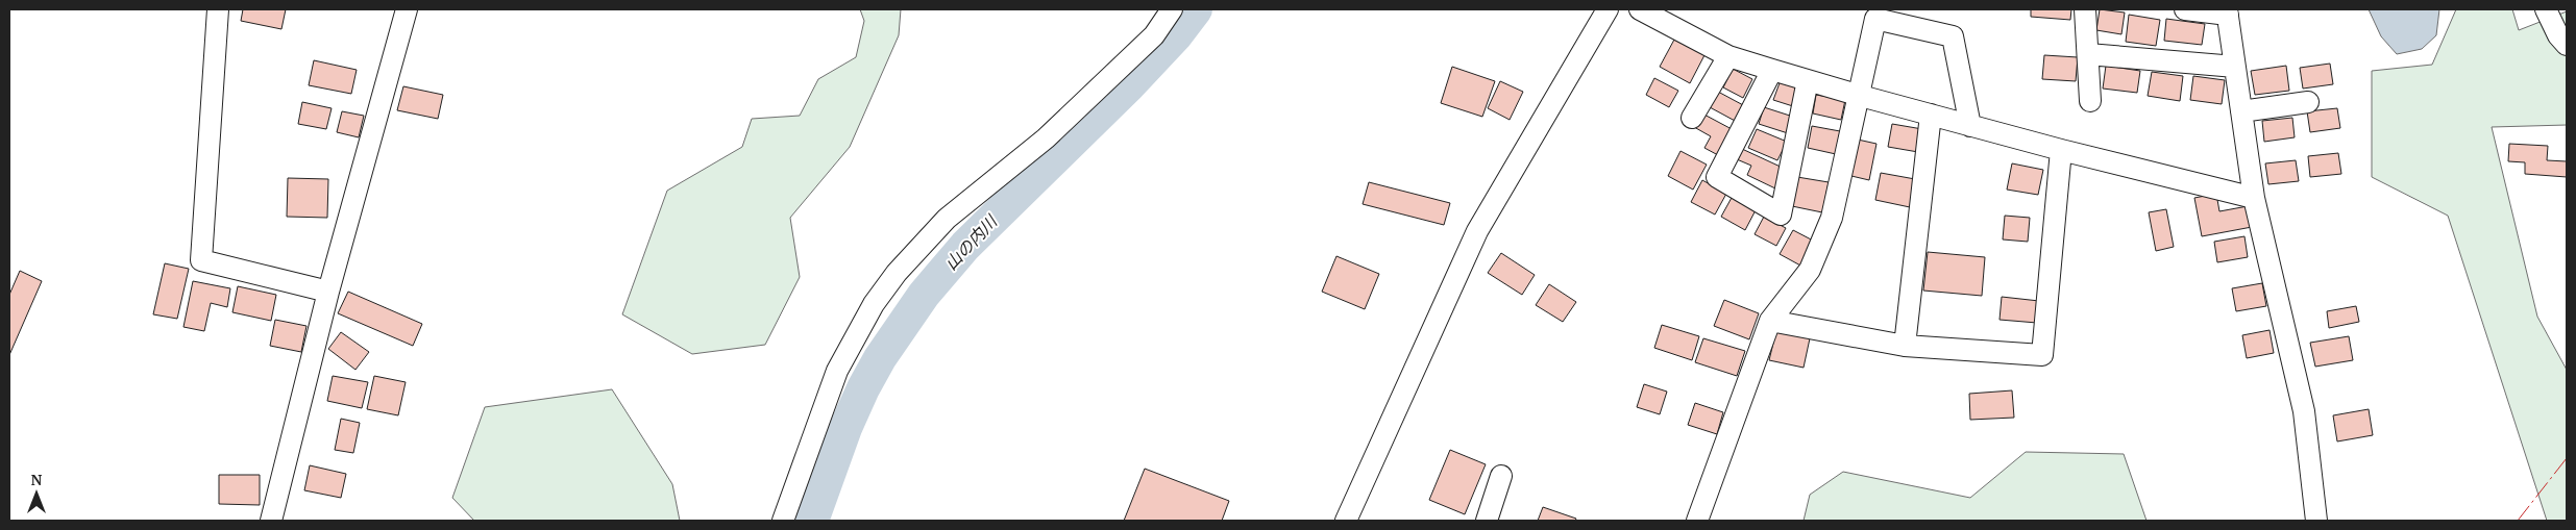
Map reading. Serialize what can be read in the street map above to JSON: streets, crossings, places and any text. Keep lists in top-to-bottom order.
{
  "water": ["山の内川"],
  "north": "top"
}
